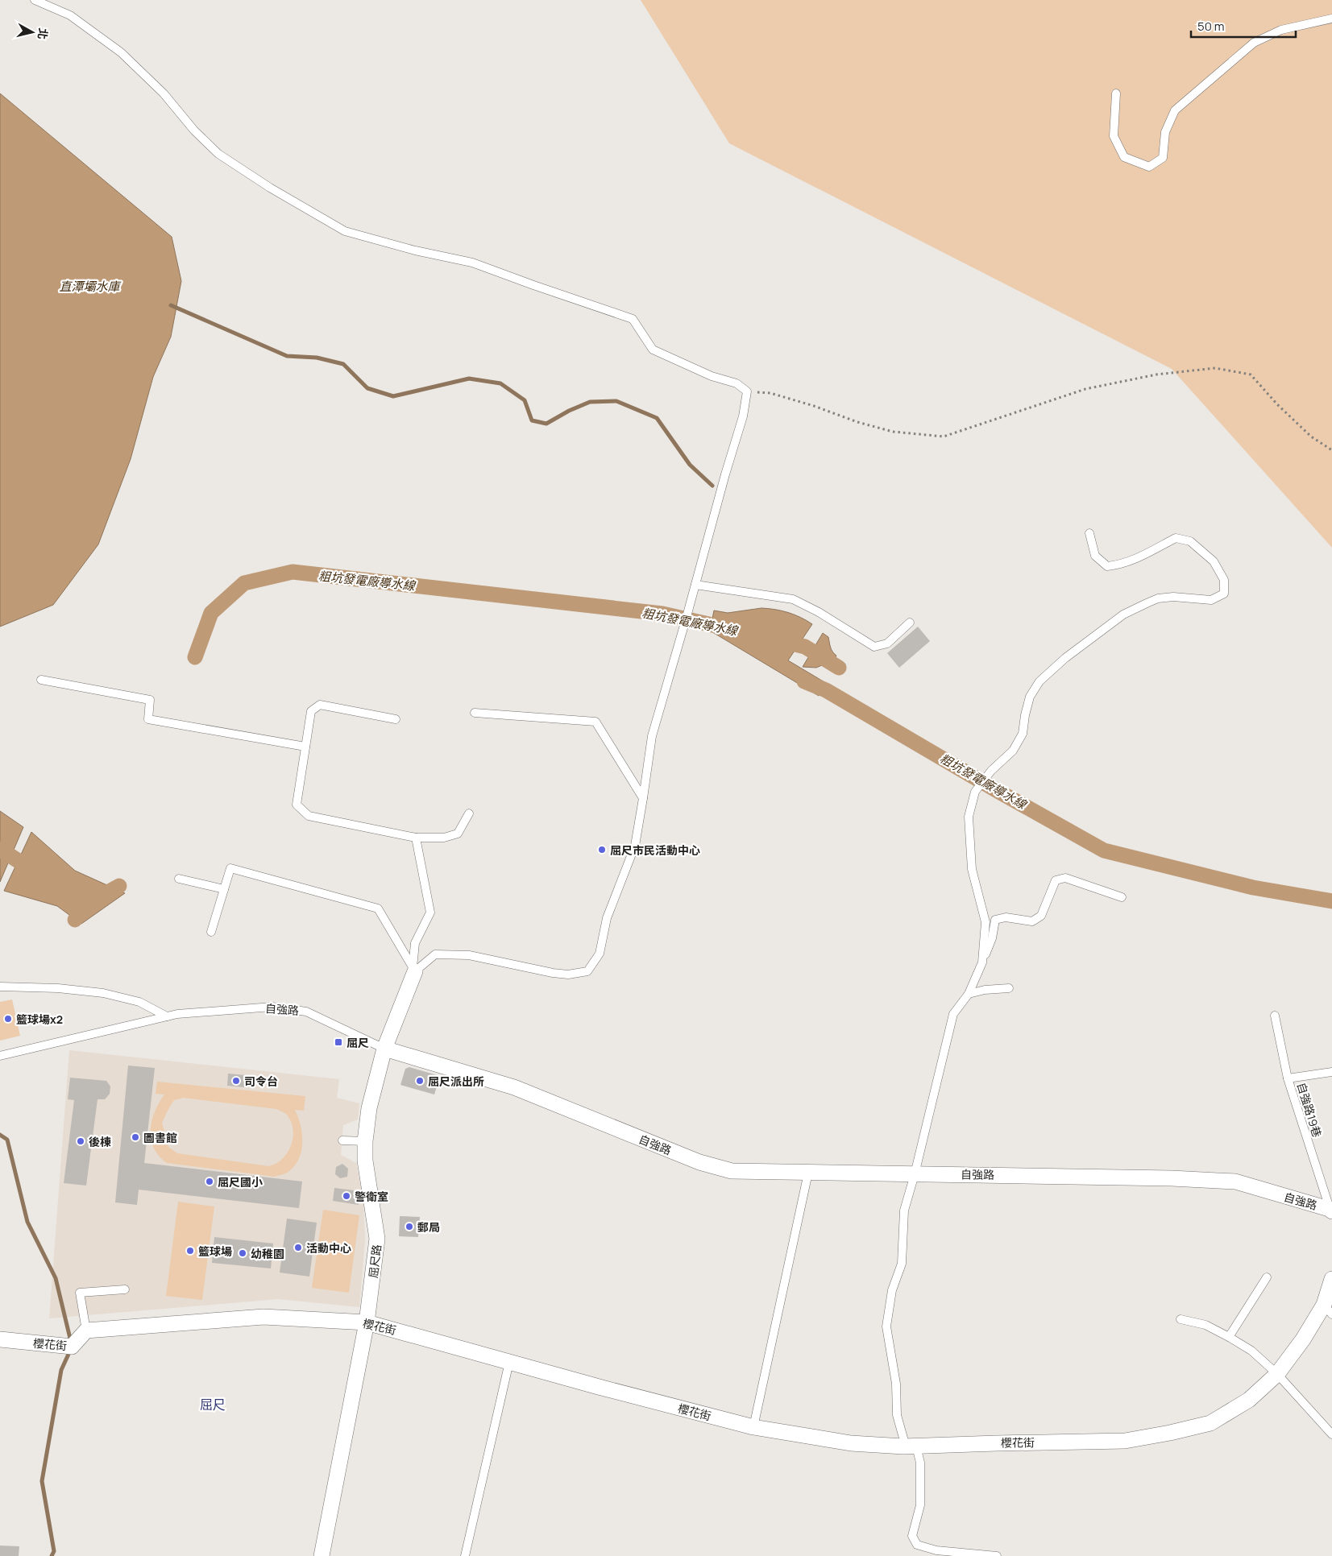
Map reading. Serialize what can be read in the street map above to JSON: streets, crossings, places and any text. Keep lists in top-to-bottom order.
{
  "streets": {
    "street": ["自強路", "屈尺路", "櫻花街"],
    "lane": ["自強路19巷"]
  },
  "crossings": [
    ["自強路", "自強路19巷"],
    ["自強路", "屈尺路"],
    ["屈尺路", "櫻花街"]
  ],
  "districts": ["屈尺"],
  "water": ["直潭壩水庫", "粗坑發電廠導水線"],
  "places": {
    "other": [
      "屈尺市民活動中心",
      "籃球場x2",
      "司令台",
      "屈尺派出所",
      "圖書館",
      "後棟",
      "屈尺國小",
      "警衛室",
      "郵局",
      "活動中心",
      "籃球場",
      "幼稚園"
    ],
    "transit": ["屈尺"]
  },
  "scale_bar": "50 m",
  "north": "right"
}
